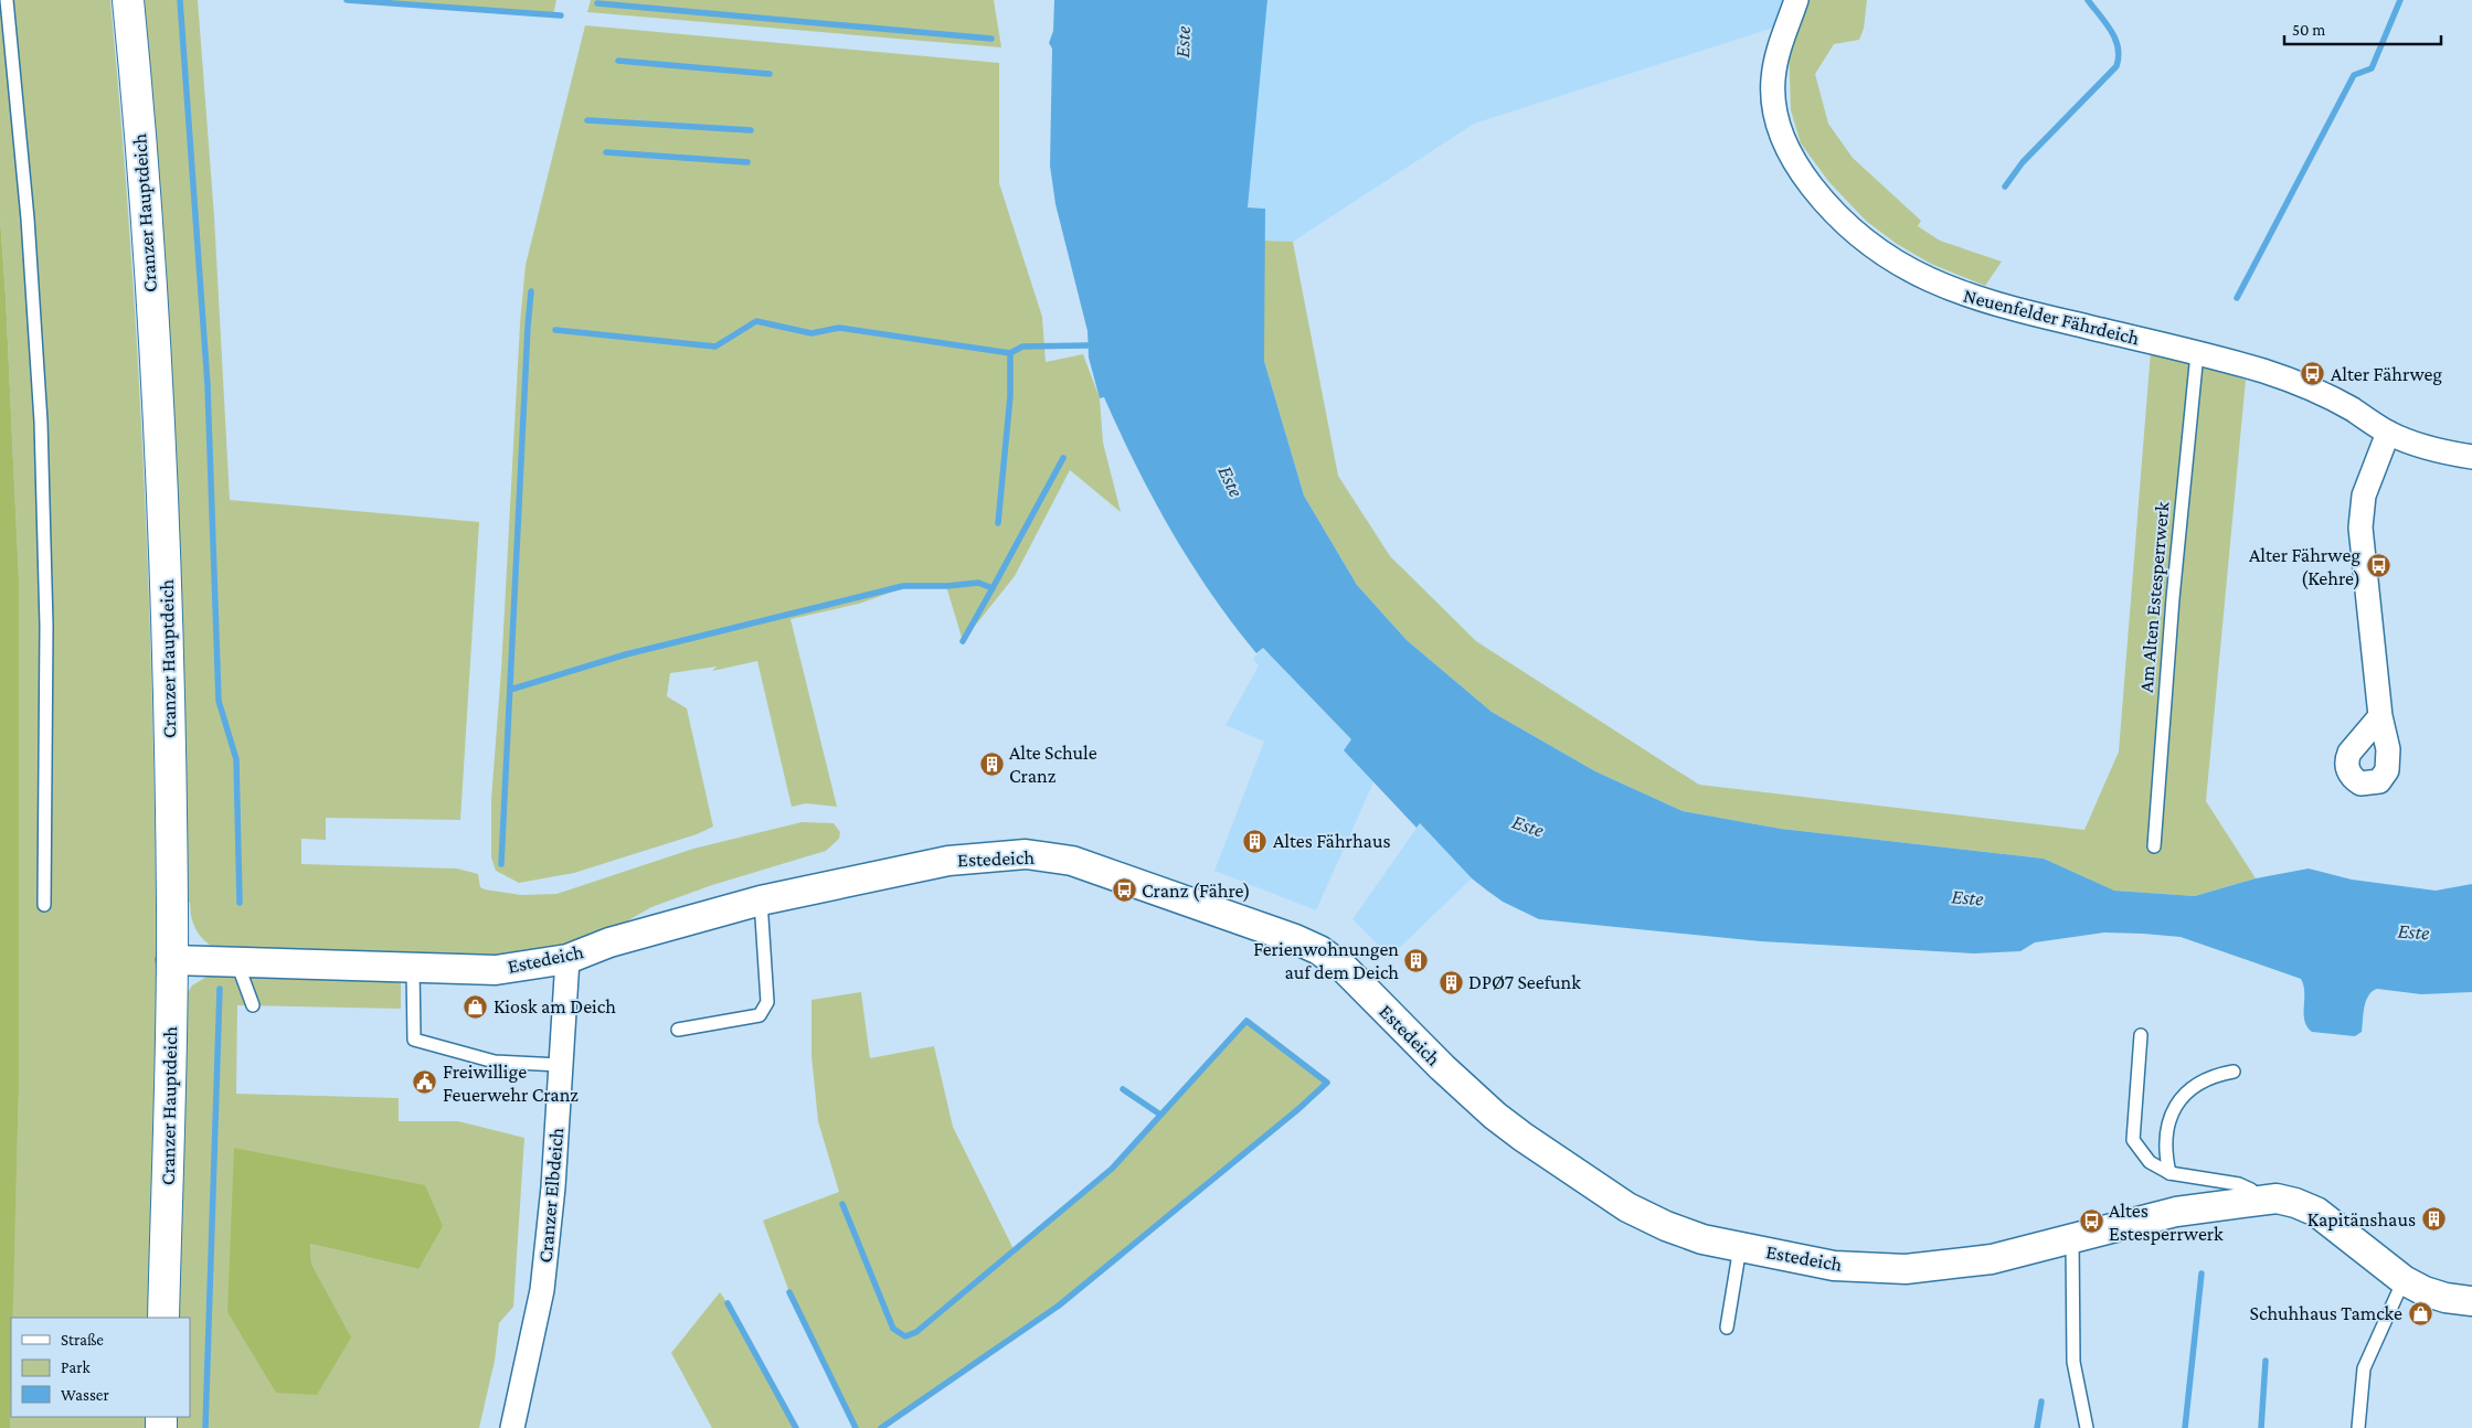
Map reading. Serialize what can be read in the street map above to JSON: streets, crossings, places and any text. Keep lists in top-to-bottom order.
{
  "streets": {
    "main road": ["Cranzer Hauptdeich"],
    "street": ["Neuenfelder Fährdeich", "Estedeich", "Cranzer Elbdeich"],
    "lane": ["Am Alten Estesperrwerk"]
  },
  "crossings": [
    ["Cranzer Hauptdeich", "Estedeich"],
    ["Neuenfelder Fährdeich", "Am Alten Estesperrwerk"],
    ["Estedeich", "Cranzer Elbdeich"]
  ],
  "water": ["Este"],
  "places": {
    "bus stop": [
      "Alter Fährweg",
      "Alter Fährweg (Kehre)",
      "Cranz (Fähre)",
      "Altes Estesperrwerk"
    ],
    "building": [
      "Alte Schule Cranz",
      "Altes Fährhaus",
      "Ferienwohnungen auf dem Deich",
      "DPØ7 Seefunk",
      "Kapitänshaus"
    ],
    "shop": ["Kiosk am Deich", "Schuhhaus Tamcke"],
    "public building": ["Freiwillige Feuerwehr Cranz"]
  },
  "legend": ["Straße", "Park", "Wasser"],
  "scale_bar": "50 m"
}
